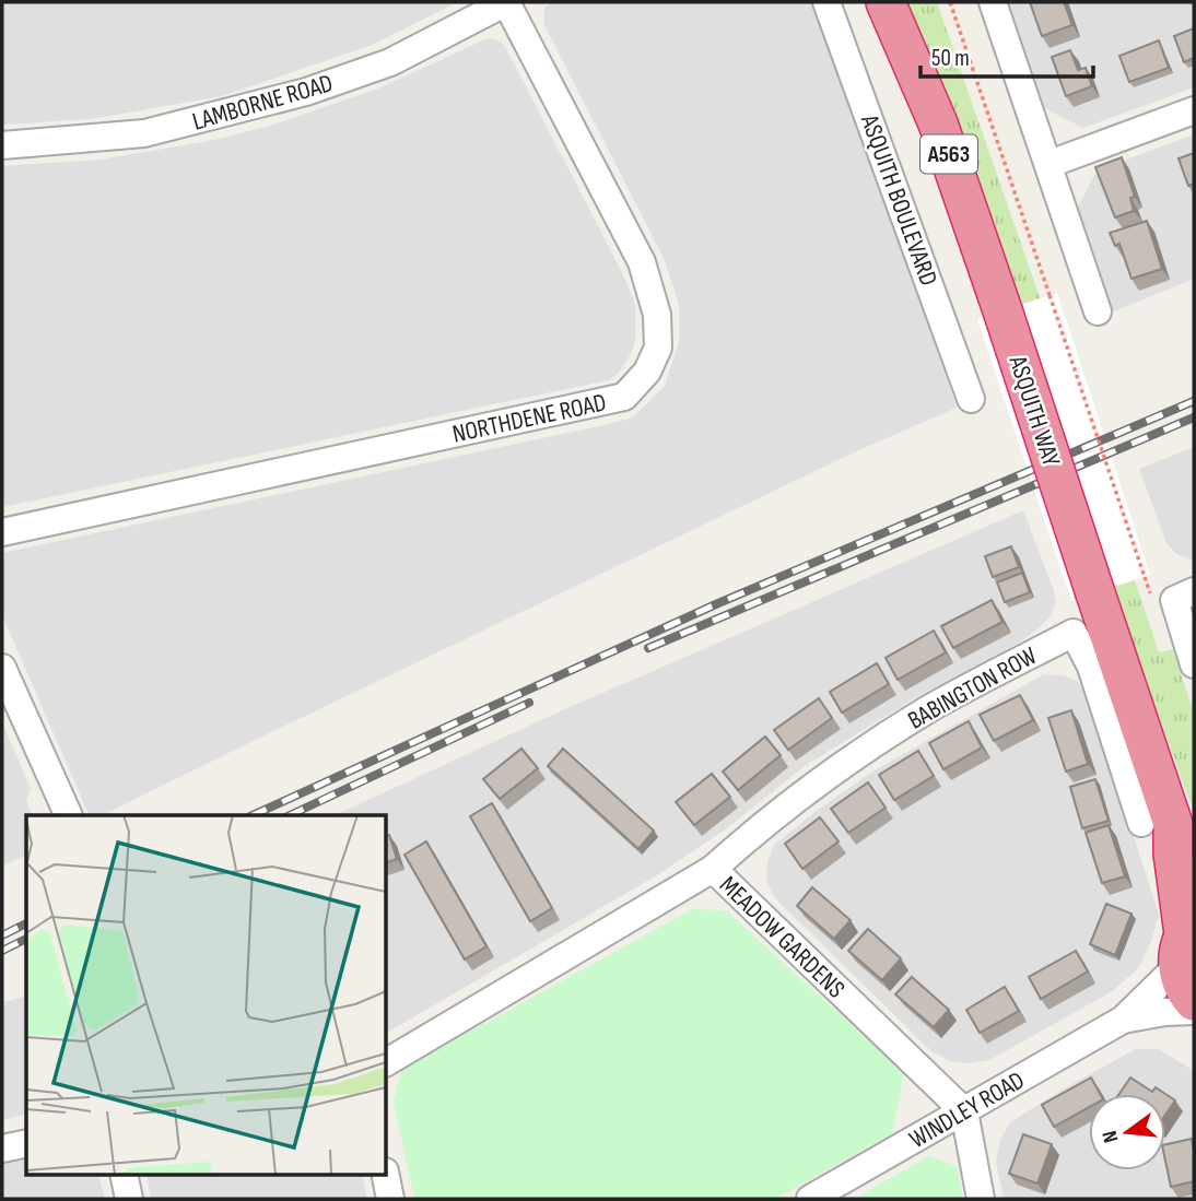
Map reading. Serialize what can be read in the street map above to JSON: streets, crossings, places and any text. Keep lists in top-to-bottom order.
{
  "streets": {
    "highway": ["A563", "ASQUITH WAY"],
    "street": [
      "LAMBORNE ROAD",
      "ASQUITH BOULEVARD",
      "NORTHDENE ROAD",
      "BABINGTON ROW",
      "MEADOW GARDENS",
      "WINDLEY ROAD"
    ]
  },
  "crossings": [
    ["LAMBORNE ROAD", "NORTHDENE ROAD"],
    ["ASQUITH WAY", "BABINGTON ROW"],
    ["ASQUITH WAY", "WINDLEY ROAD"],
    ["BABINGTON ROW", "MEADOW GARDENS"],
    ["MEADOW GARDENS", "WINDLEY ROAD"]
  ],
  "scale_bar": "50 m",
  "north": "left"
}
